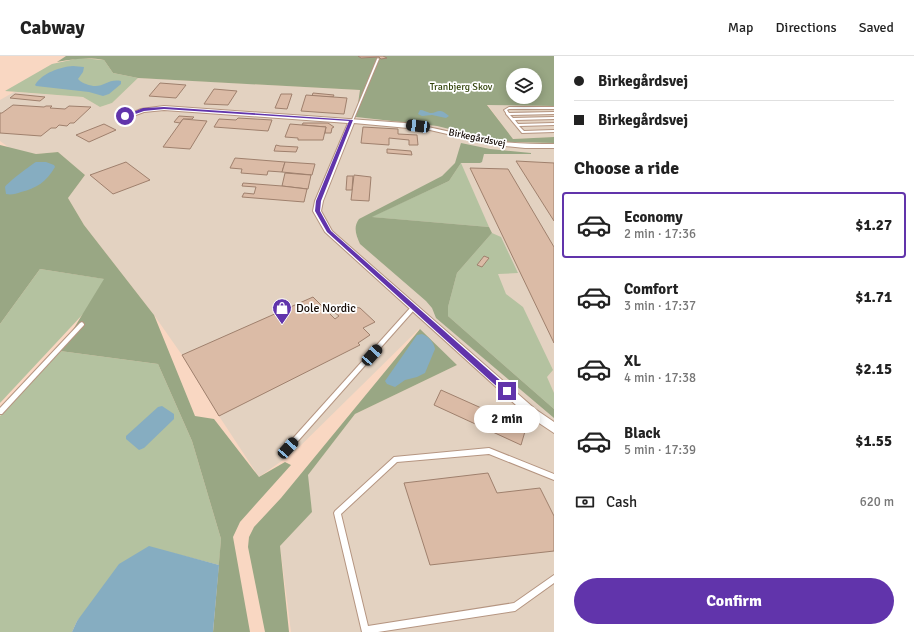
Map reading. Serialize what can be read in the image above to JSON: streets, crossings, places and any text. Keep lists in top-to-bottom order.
{
  "streets": {
    "street": ["Birkegårdsvej"]
  },
  "parks": ["Tranbjerg Skov"],
  "places": {
    "shop": ["Dole Nordic"]
  },
  "page": {
    "header": "Cabway",
    "nav": ["Map", "Directions", "Saved"],
    "banner": ["Birkegårdsvej", "Birkegårdsvej"],
    "heading": "Choose a ride",
    "list": [
      {
        "name": "Economy",
        "note": "2 min · 17:36",
        "value": "$1.27"
      },
      {
        "name": "Comfort",
        "note": "3 min · 17:37",
        "value": "$1.71"
      },
      {
        "name": "XL",
        "note": "4 min · 17:38",
        "value": "$2.15"
      },
      {
        "name": "Black",
        "note": "5 min · 17:39",
        "value": "$1.55"
      }
    ],
    "bubble": "2 min",
    "pay": ["Cash", "620 m"],
    "buttons": "Confirm"
  }
}
